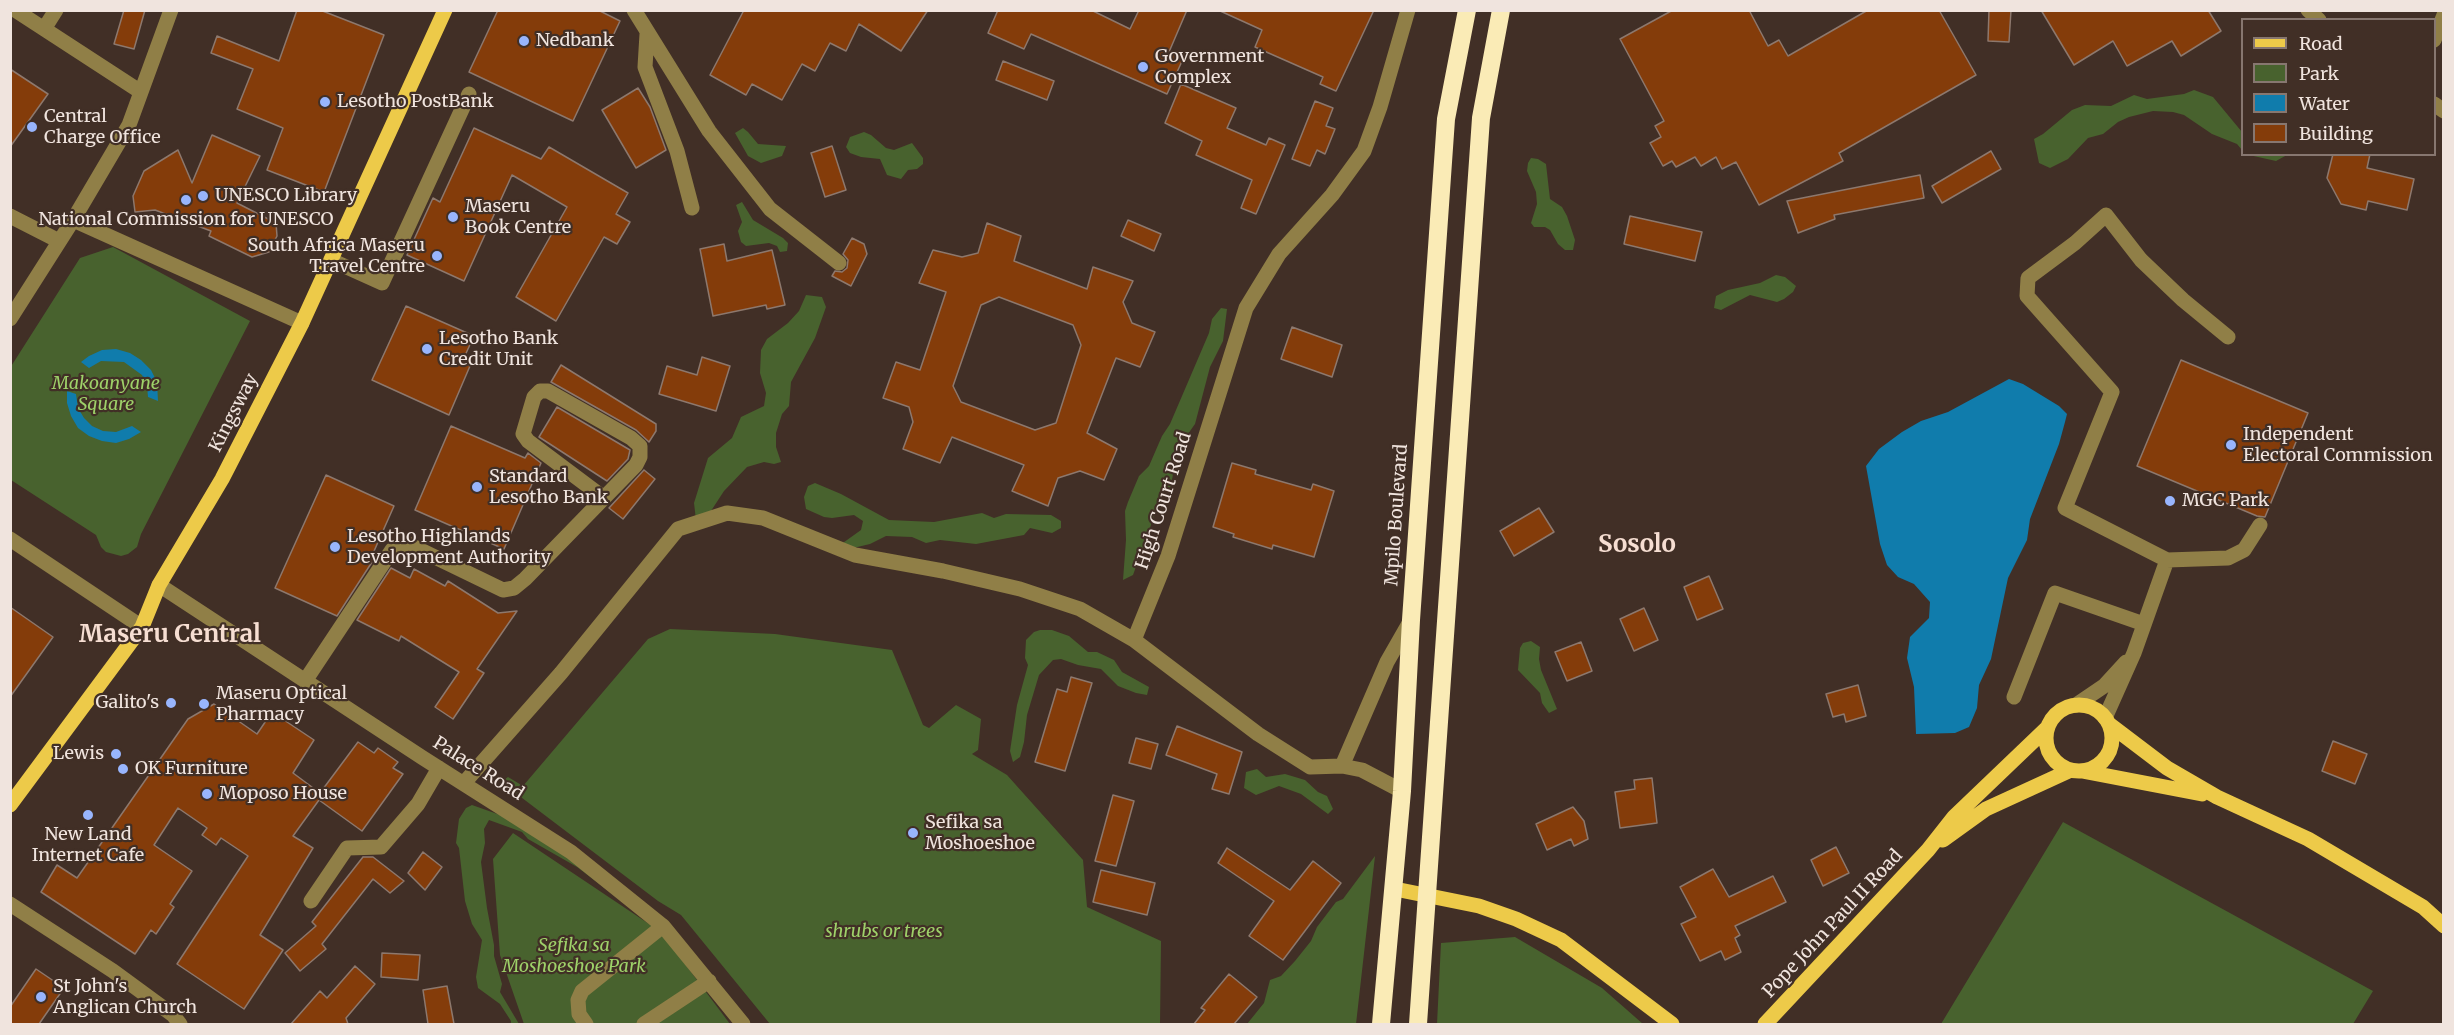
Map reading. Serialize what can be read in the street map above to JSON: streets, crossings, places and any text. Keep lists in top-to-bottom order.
{
  "streets": {
    "highway": ["Mpilo Boulevard"],
    "main road": ["Kingsway", "Pope John Paul II Road"],
    "street": ["High Court Road", "Palace Road"]
  },
  "crossings": [
    ["Kingsway", "Palace Road"]
  ],
  "districts": ["Sosolo", "Maseru Central"],
  "parks": ["Makoanyane Square", "shrubs or trees", "Sefika sa Moshoeshoe Park"],
  "places": [
    "Nedbank",
    "Government Complex",
    "Lesotho PostBank",
    "Central Charge Office",
    "UNESCO Library",
    "National Commission for UNESCO",
    "Maseru Book Centre",
    "South Africa Maseru Travel Centre",
    "Lesotho Bank Credit Unit",
    "Independent Electoral Commission",
    "Standard Lesotho Bank",
    "MGC Park",
    "Lesotho Highlands Development Authority",
    "Galito's",
    "Maseru Optical Pharmacy",
    "Lewis",
    "OK Furniture",
    "Moposo House",
    "New Land Internet Cafe",
    "Sefika sa Moshoeshoe",
    "St John's Anglican Church"
  ],
  "legend": [
    "Road",
    "Park",
    "Water",
    "Building"
  ]
}
